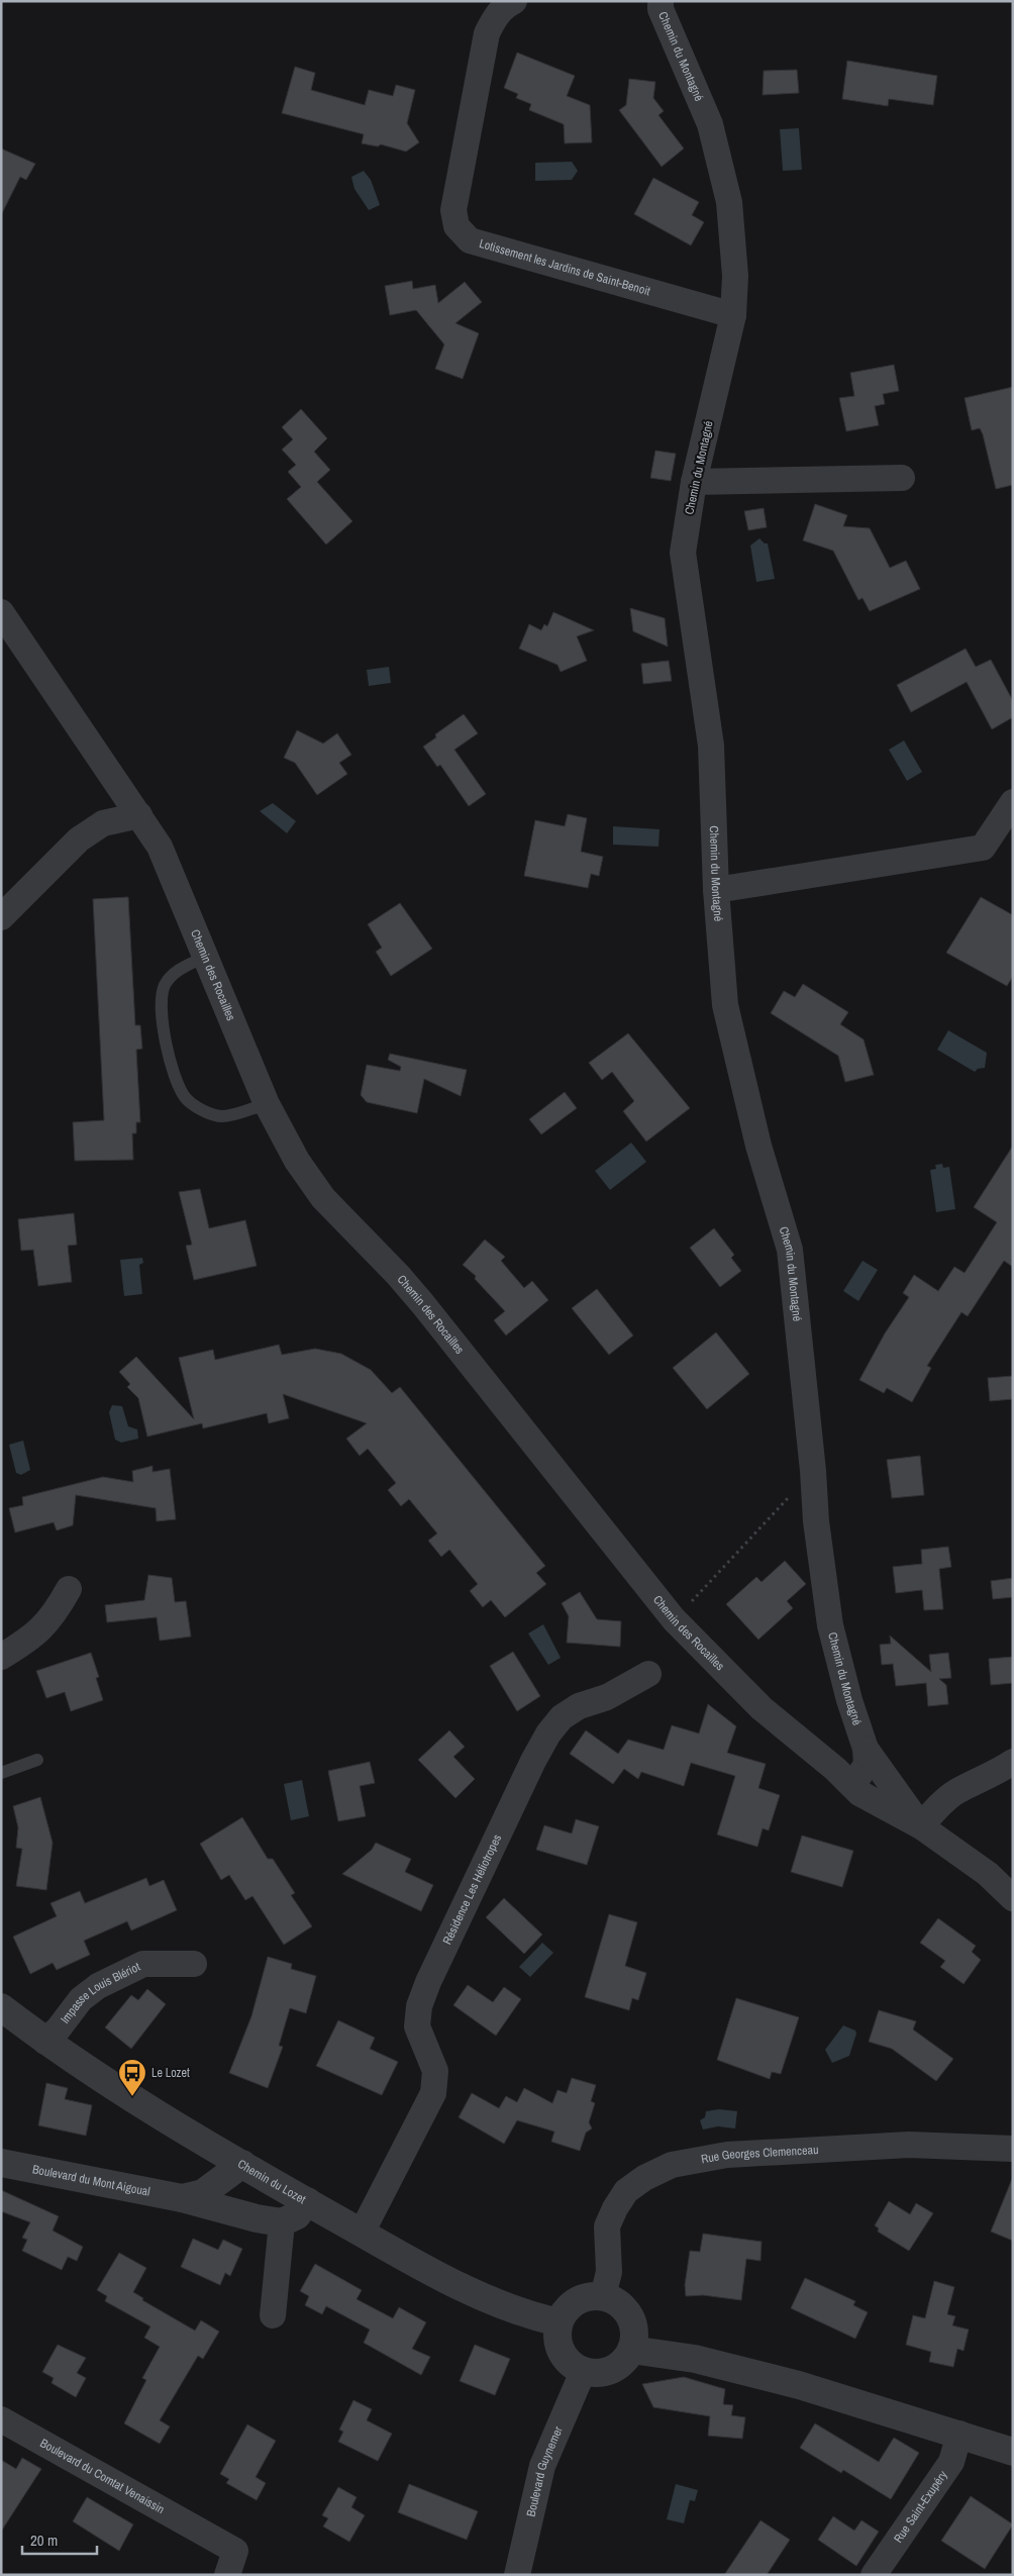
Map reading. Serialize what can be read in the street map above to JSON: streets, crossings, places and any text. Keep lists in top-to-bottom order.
{
  "streets": {
    "street": [
      "Chemin du Montagné",
      "Lotissement les Jardins de Saint-Benoit",
      "Chemin des Rocailles",
      "Résidence Les Héliotropes",
      "Impasse Louis Blériot",
      "Rue Georges Clemenceau",
      "Boulevard du Mont Aigoual",
      "Chemin du Lozet",
      "Boulevard Guynemer",
      "Boulevard du Comtat Venaissin",
      "Rue Saint-Exupéry"
    ]
  },
  "crossings": [
    ["Chemin du Montagné", "Lotissement les Jardins de Saint-Benoit"],
    ["Chemin du Montagné", "Chemin des Rocailles"],
    ["Résidence Les Héliotropes", "Chemin du Lozet"],
    ["Impasse Louis Blériot", "Chemin du Lozet"],
    ["Rue Georges Clemenceau", "Chemin du Lozet"],
    ["Rue Georges Clemenceau", "Boulevard Guynemer"],
    ["Boulevard du Mont Aigoual", "Chemin du Lozet"],
    ["Chemin du Lozet", "Boulevard Guynemer"]
  ],
  "places": {
    "bus stop": ["Le Lozet"]
  },
  "scale_bar": "20 m"
}
